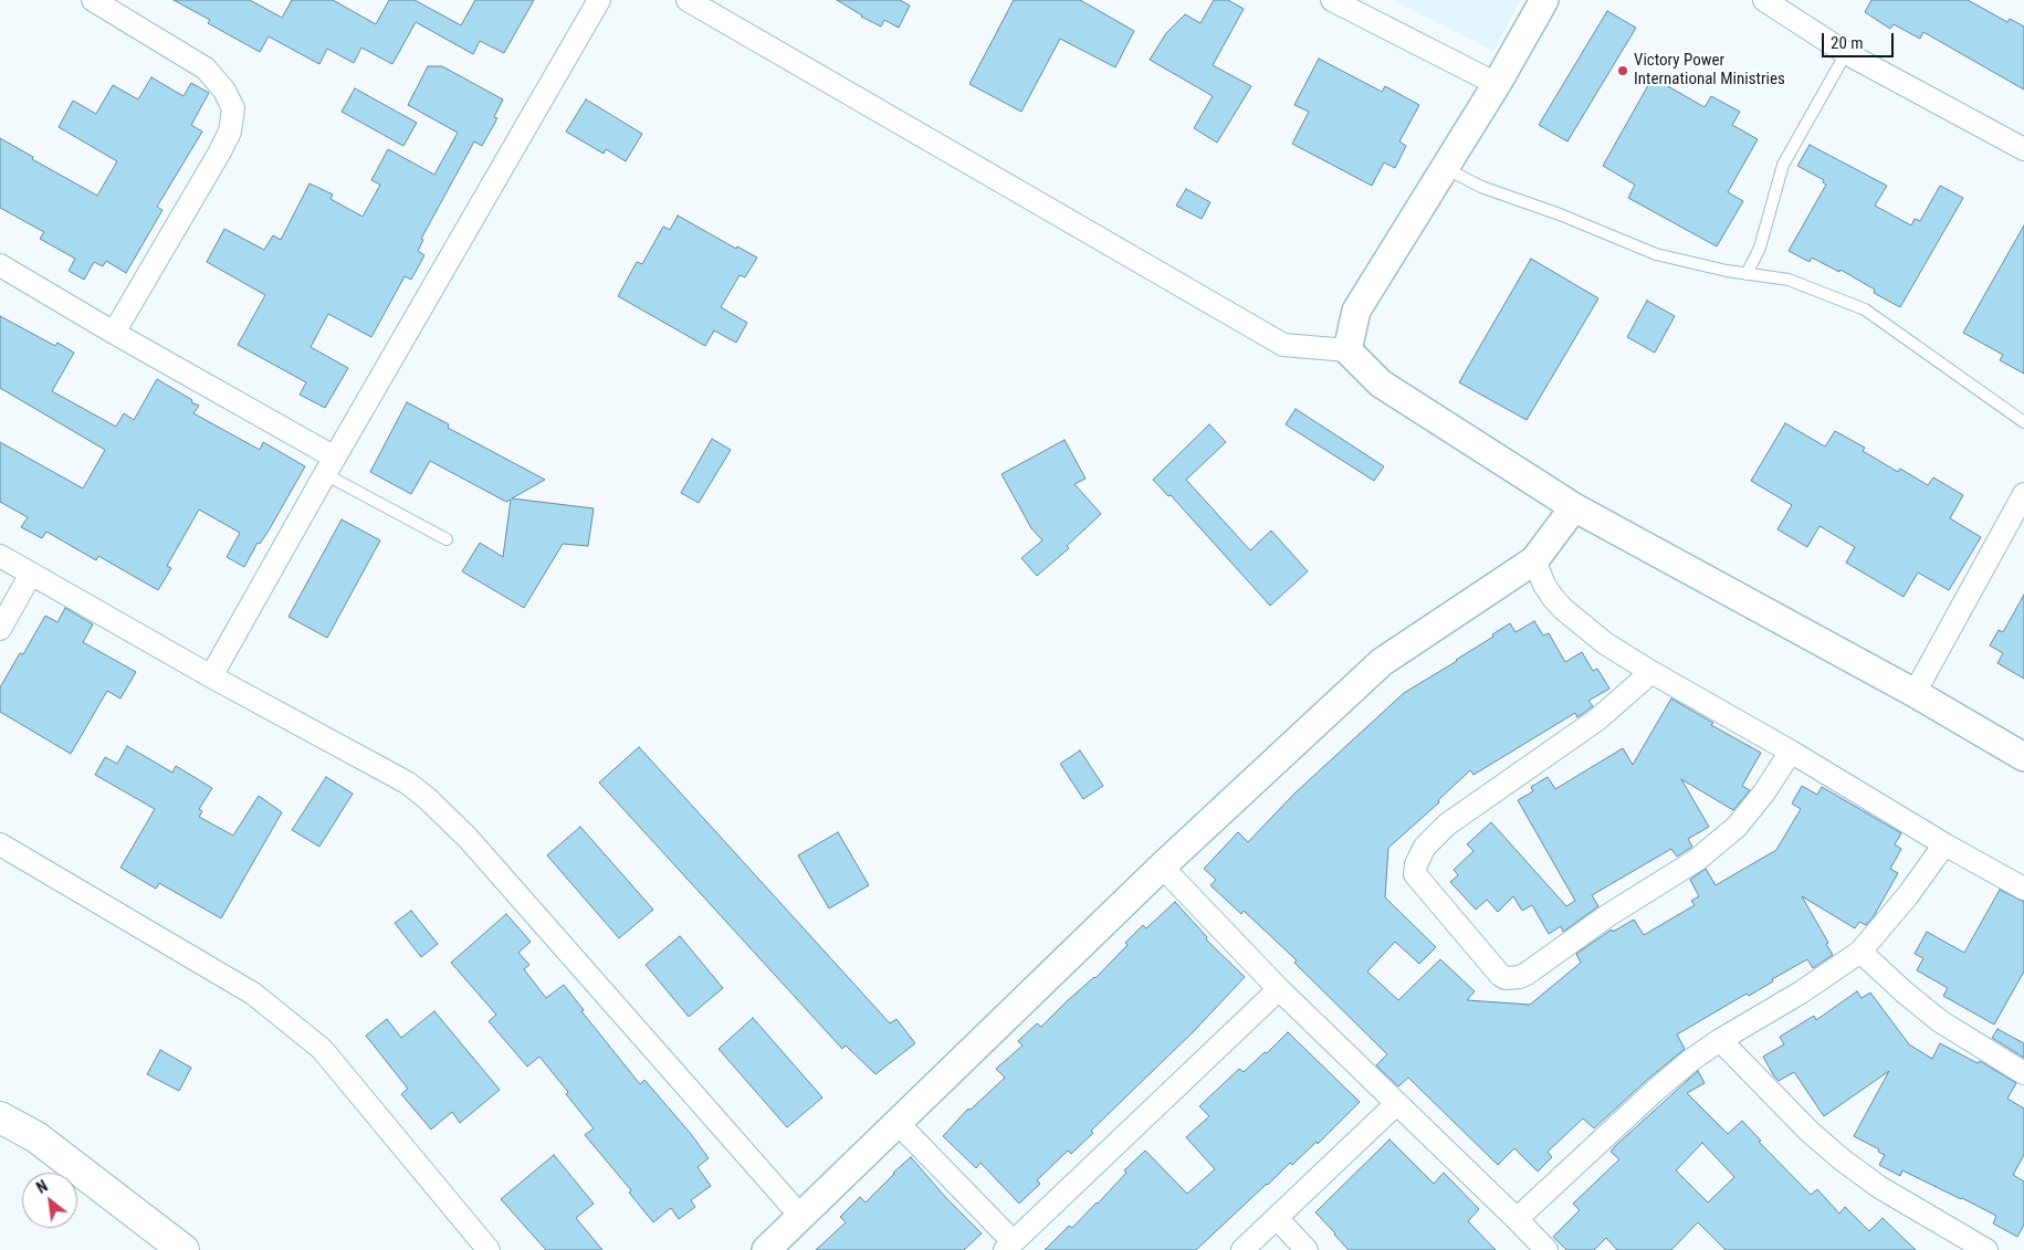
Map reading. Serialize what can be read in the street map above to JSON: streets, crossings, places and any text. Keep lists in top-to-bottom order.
{
  "places": ["Victory Power International Ministries"],
  "scale_bar": "20 m",
  "north": "top left"
}
